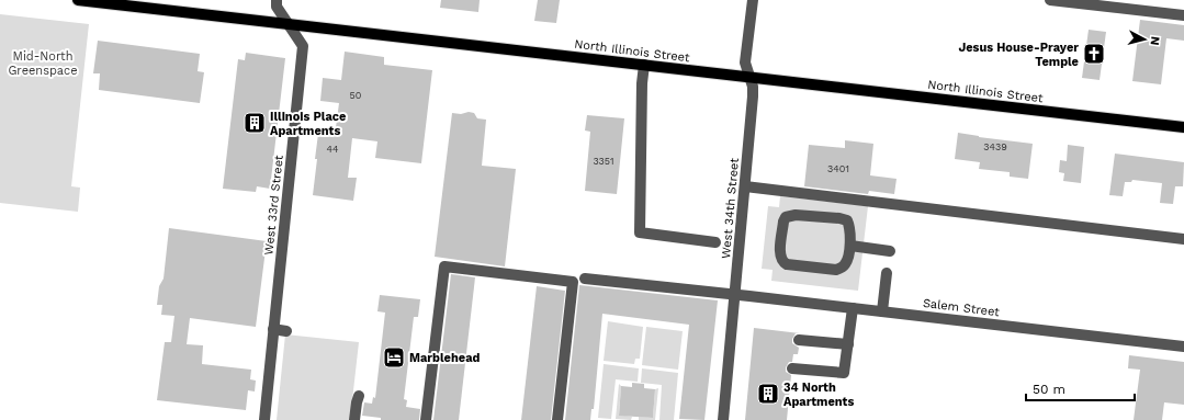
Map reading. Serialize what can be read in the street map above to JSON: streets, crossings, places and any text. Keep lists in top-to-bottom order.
{
  "streets": {
    "main road": ["North Illinois Street"],
    "street": ["West 33rd Street", "West 34th Street", "Salem Street"]
  },
  "crossings": [
    ["North Illinois Street", "West 33rd Street"],
    ["North Illinois Street", "West 34th Street"],
    ["West 34th Street", "Salem Street"]
  ],
  "parks": ["Mid-North Greenspace"],
  "places": {
    "church": ["Jesus House-Prayer Temple"],
    "building": ["Illinois Place Apartments", "34 North Apartments"],
    "hotel": ["Marblehead"]
  },
  "house_numbers": [
    "50",
    "3439",
    "44",
    "3351",
    "3401"
  ],
  "scale_bar": "50 m",
  "north": "right"
}
